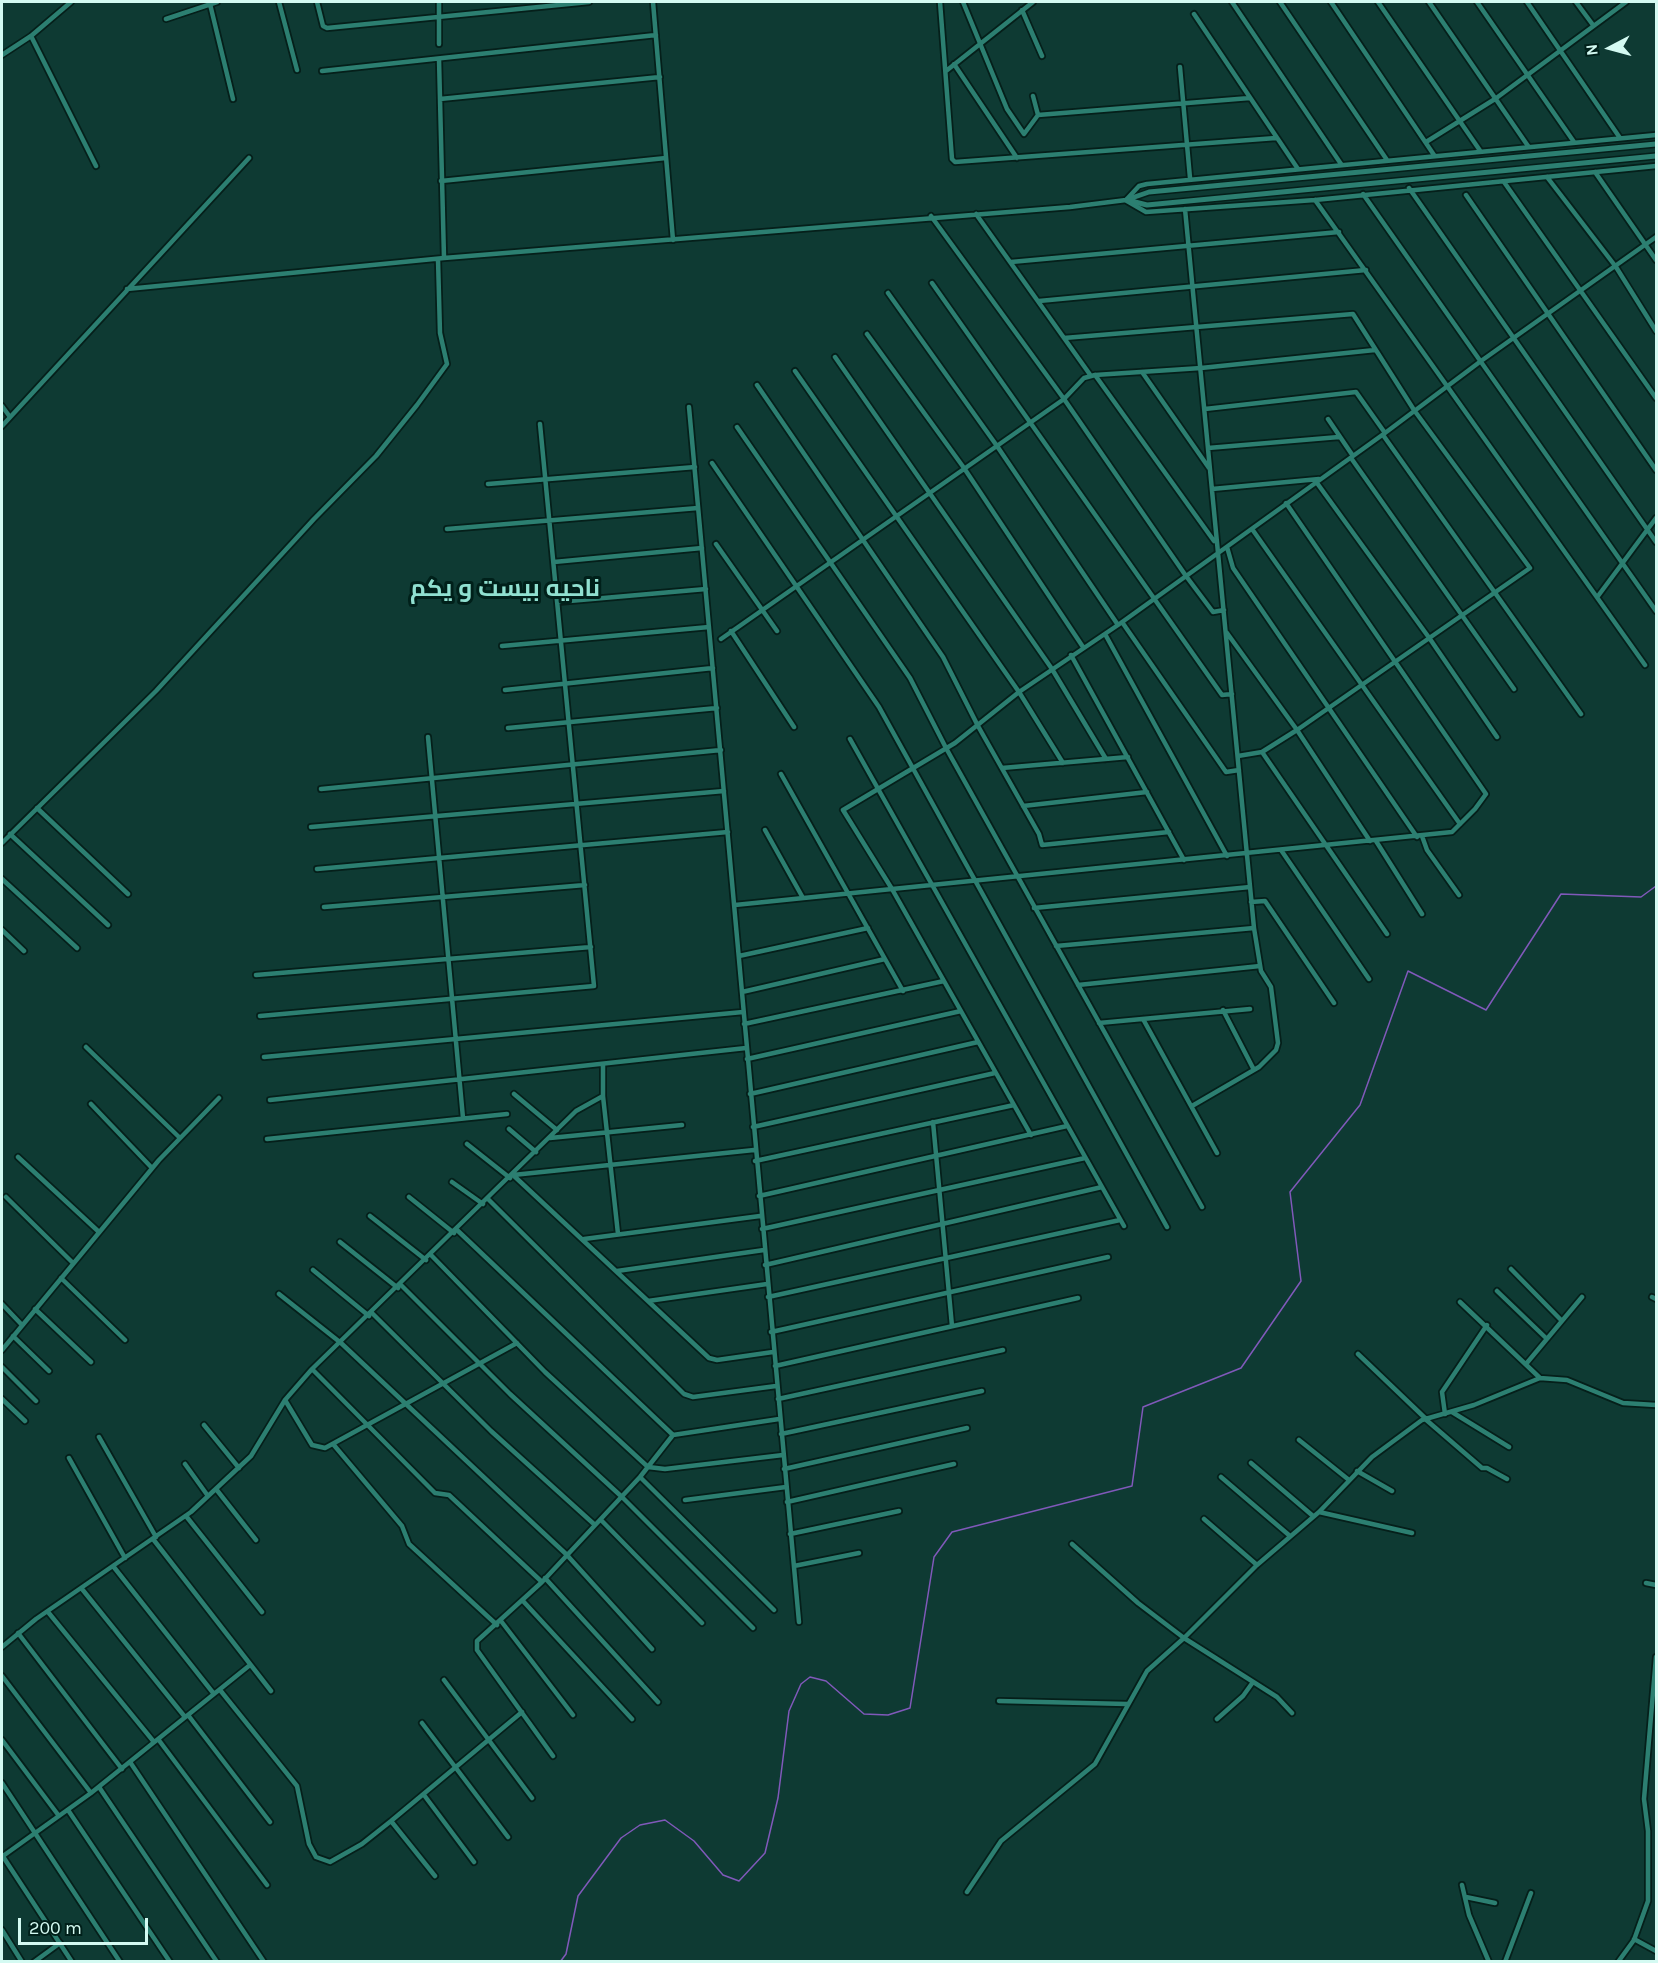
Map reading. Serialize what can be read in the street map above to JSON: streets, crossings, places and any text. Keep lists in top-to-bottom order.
{
  "districts": ["ناحیه بیست و یکم"],
  "scale_bar": "200 m",
  "north": "left"
}
